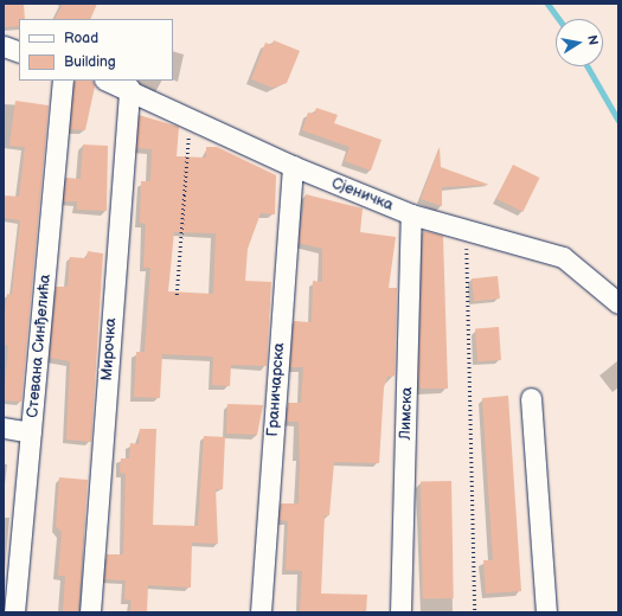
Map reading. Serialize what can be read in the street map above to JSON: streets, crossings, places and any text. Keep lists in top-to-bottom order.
{
  "streets": {
    "street": [
      "Сјеничка",
      "Стевана Синђелића",
      "Мирочка",
      "Граничарска",
      "Лимска"
    ]
  },
  "crossings": [
    ["Сјеничка", "Мирочка"],
    ["Сјеничка", "Граничарска"],
    ["Сјеничка", "Лимска"]
  ],
  "legend": ["Road", "Building"],
  "north": "right"
}
